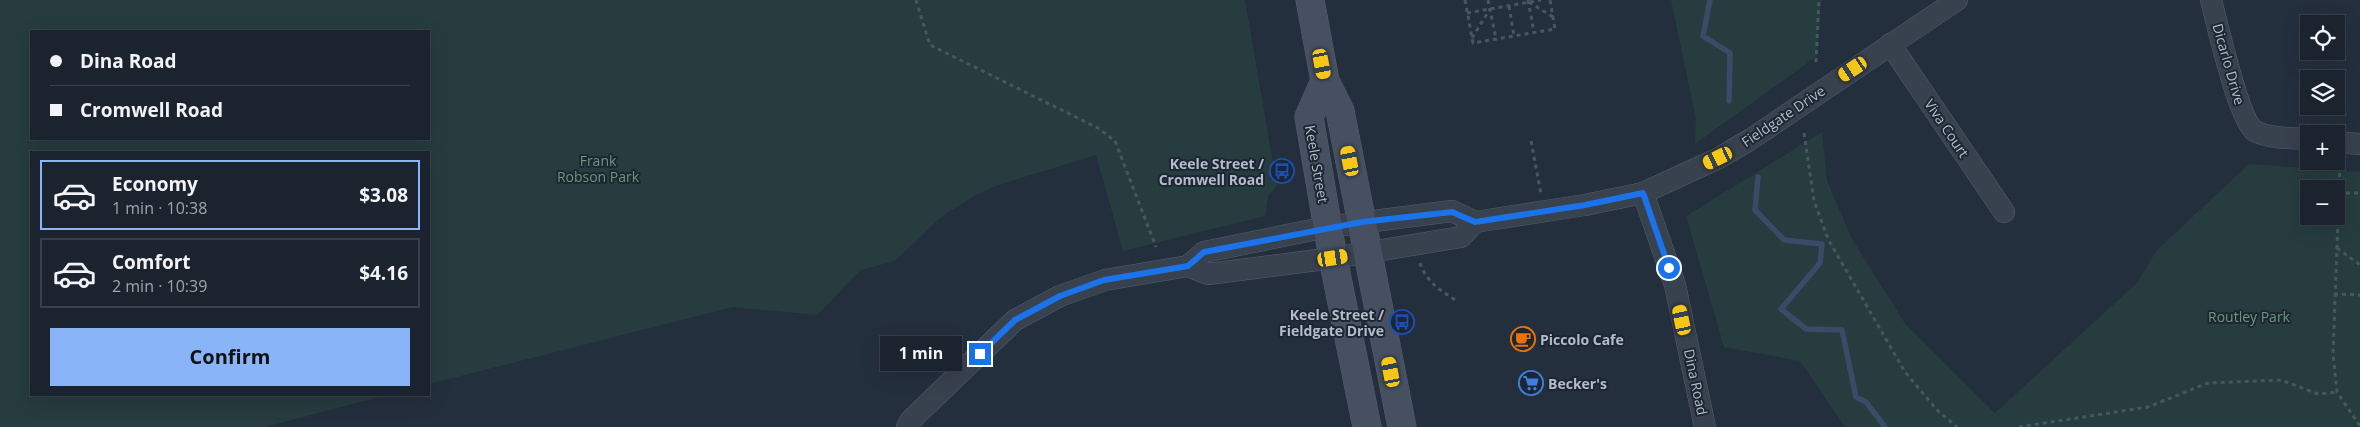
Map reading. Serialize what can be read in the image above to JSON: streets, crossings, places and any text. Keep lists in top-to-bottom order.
{
  "streets": {
    "main road": ["Keele Street"],
    "street": [
      "Dicarlo Drive",
      "Fieldgate Drive",
      "Viva Court",
      "Dina Road"
    ]
  },
  "crossings": [
    ["Fieldgate Drive", "Viva Court"],
    ["Fieldgate Drive", "Dina Road"]
  ],
  "parks": ["Frank Robson Park", "Routley Park"],
  "places": {
    "bus stop": ["Keele Street / Cromwell Road", "Keele Street / Fieldgate Drive"],
    "cafe": ["Piccolo Cafe"],
    "supermarket": ["Becker's"]
  },
  "page": {
    "map_buttons": ["+", "−"],
    "banner": ["Dina Road", "Cromwell Road"],
    "list": [
      {
        "name": "Economy",
        "note": "1 min · 10:38",
        "value": "$3.08"
      },
      {
        "name": "Comfort",
        "note": "2 min · 10:39",
        "value": "$4.16"
      }
    ],
    "buttons": "Confirm",
    "bubble": "1 min"
  }
}
